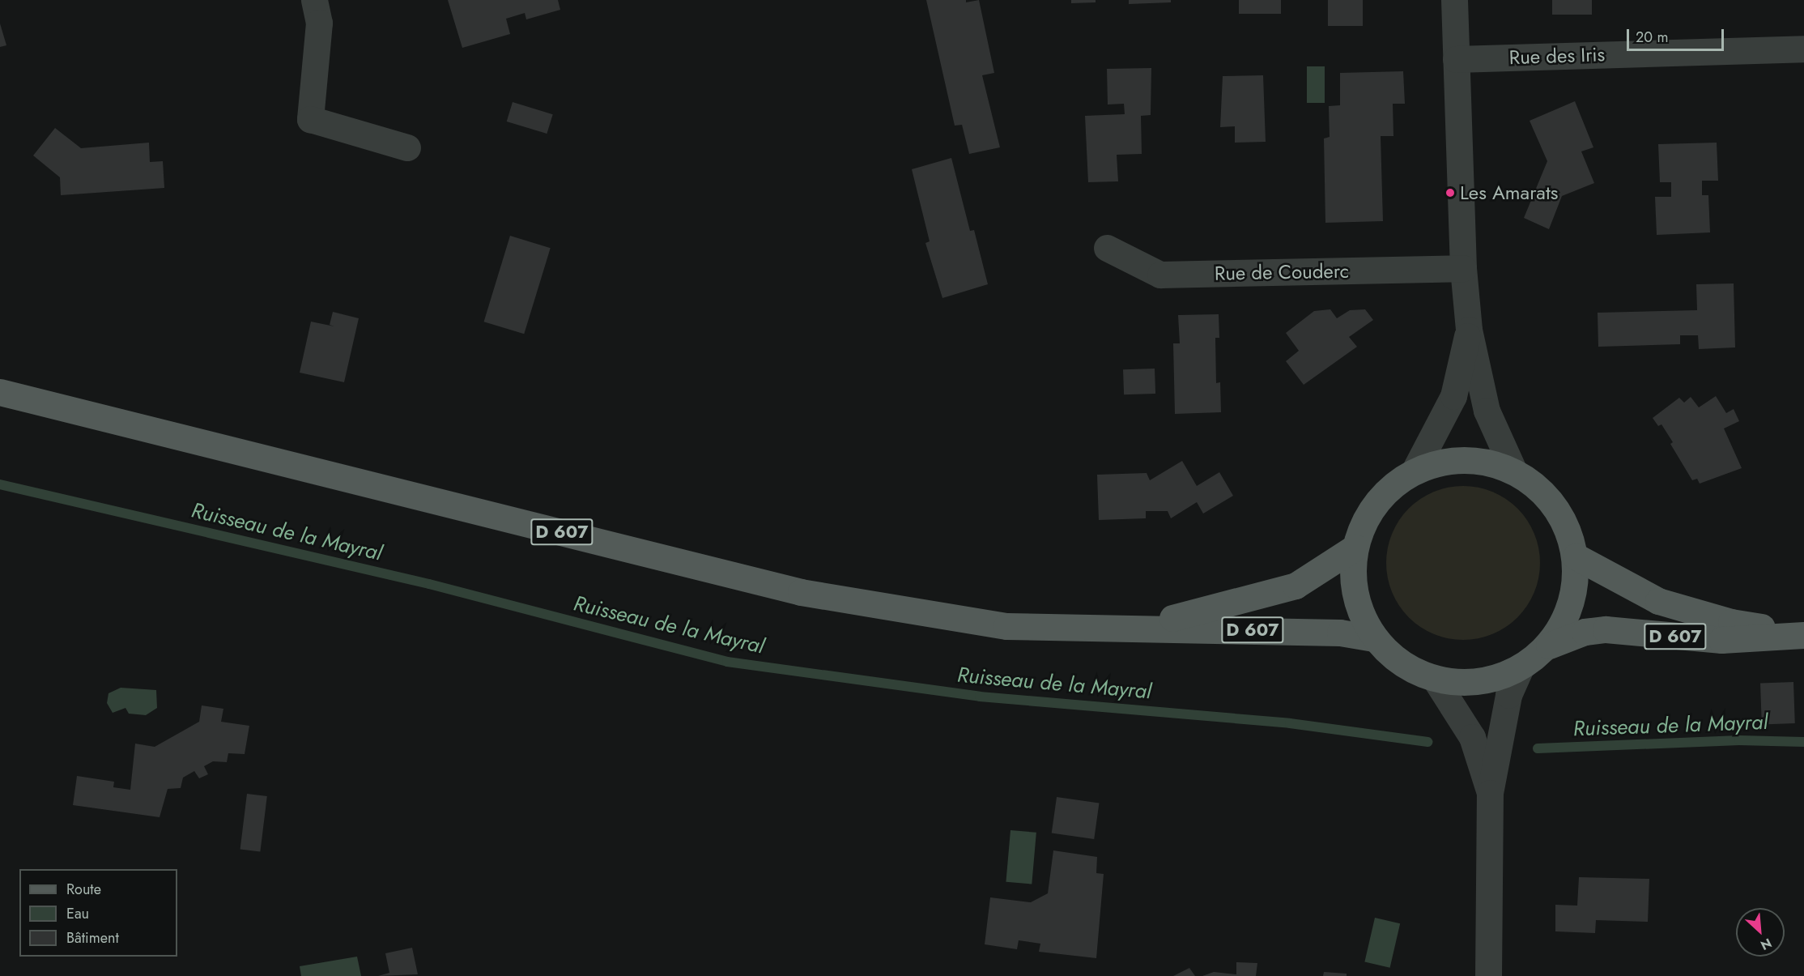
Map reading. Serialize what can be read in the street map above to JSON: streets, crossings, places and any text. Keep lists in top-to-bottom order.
{
  "streets": {
    "main road": ["D 607"],
    "street": ["Rue des Iris", "Rue de Couderc"]
  },
  "water": ["Ruisseau de la Mayral"],
  "places": ["Les Amarats"],
  "legend": ["Route", "Eau", "Bâtiment"],
  "scale_bar": "20 m",
  "north": "bottom right"
}
